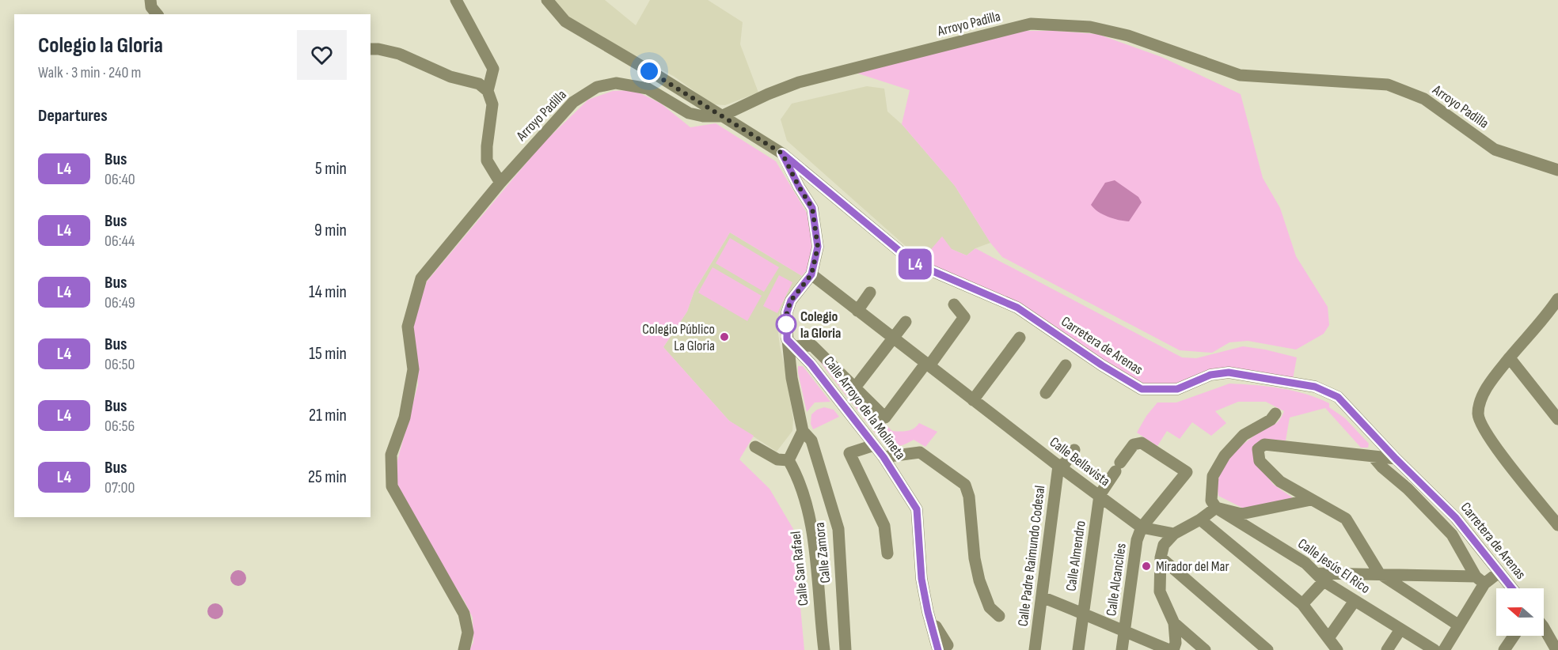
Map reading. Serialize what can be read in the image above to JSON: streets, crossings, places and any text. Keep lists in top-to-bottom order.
{
  "streets": {
    "street": [
      "Arroyo Padilla",
      "Carretera de Arenas",
      "Calle Arroyo de la Molineta",
      "Calle Bellavista",
      "Calle Zamora",
      "Calle Padre Raimundo Codesal",
      "Calle Almendro",
      "Calle Jesús El Rico",
      "Calle San Rafael",
      "Calle Alcanciles"
    ]
  },
  "crossings": [
    ["Arroyo Padilla", "Carretera de Arenas"],
    ["Calle Arroyo de la Molineta", "Calle Zamora"],
    ["Calle Bellavista", "Calle Zamora"],
    ["Calle Bellavista", "Calle Padre Raimundo Codesal"],
    ["Calle Bellavista", "Calle Almendro"],
    ["Calle Bellavista", "Calle Alcanciles"],
    ["Calle Almendro", "Calle Alcanciles"]
  ],
  "places": ["Colegio la Gloria", "Colegio Público La Gloria", "Mirador del Mar"],
  "lines": ["bus line L4"],
  "north": "left",
  "page": {
    "on_map": "L4",
    "heading": [
      ["Colegio la Gloria", "Walk · 3 min · 240 m"],
      "Departures"
    ],
    "list": [
      {
        "mark": "L4",
        "name": "Bus",
        "note": "06:40",
        "value": "5 min"
      },
      {
        "mark": "L4",
        "name": "Bus",
        "note": "06:44",
        "value": "9 min"
      },
      {
        "mark": "L4",
        "name": "Bus",
        "note": "06:49",
        "value": "14 min"
      },
      {
        "mark": "L4",
        "name": "Bus",
        "note": "06:50",
        "value": "15 min"
      },
      {
        "mark": "L4",
        "name": "Bus",
        "note": "06:56",
        "value": "21 min"
      },
      {
        "mark": "L4",
        "name": "Bus",
        "note": "07:00",
        "value": "25 min"
      }
    ]
  }
}
